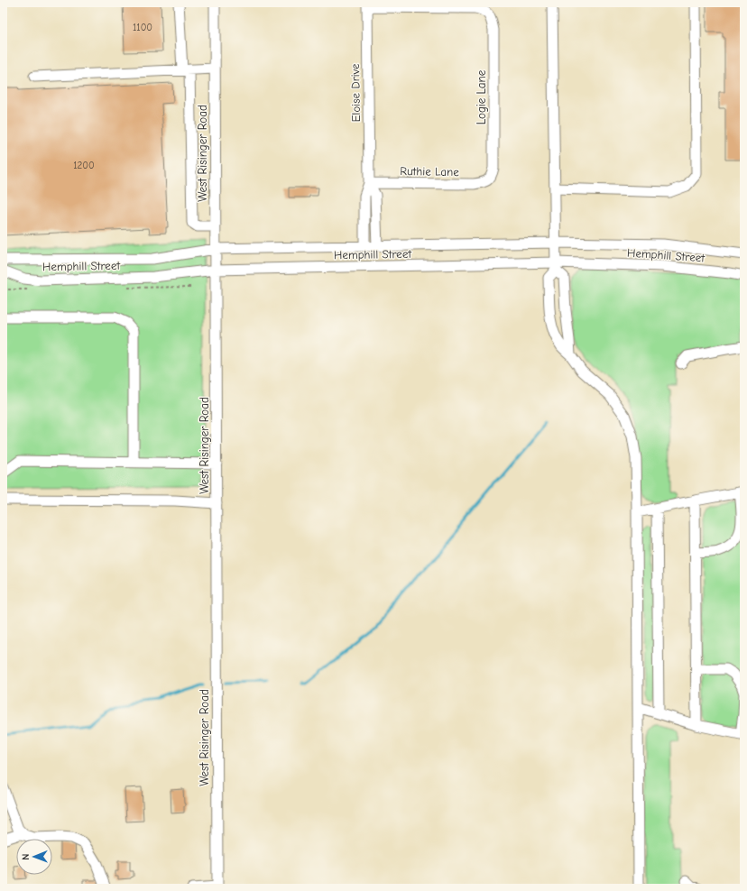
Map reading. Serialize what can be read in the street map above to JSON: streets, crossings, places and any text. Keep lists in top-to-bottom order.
{
  "streets": {
    "street": [
      "Eloise Drive",
      "Logie Lane",
      "West Risinger Road",
      "Ruthie Lane",
      "Hemphill Street"
    ]
  },
  "crossings": [
    ["Eloise Drive", "Logie Lane"],
    ["Eloise Drive", "Ruthie Lane"],
    ["Eloise Drive", "Hemphill Street"],
    ["Logie Lane", "Ruthie Lane"],
    ["West Risinger Road", "Hemphill Street"]
  ],
  "house_numbers": ["1100", "1200"],
  "north": "left"
}
